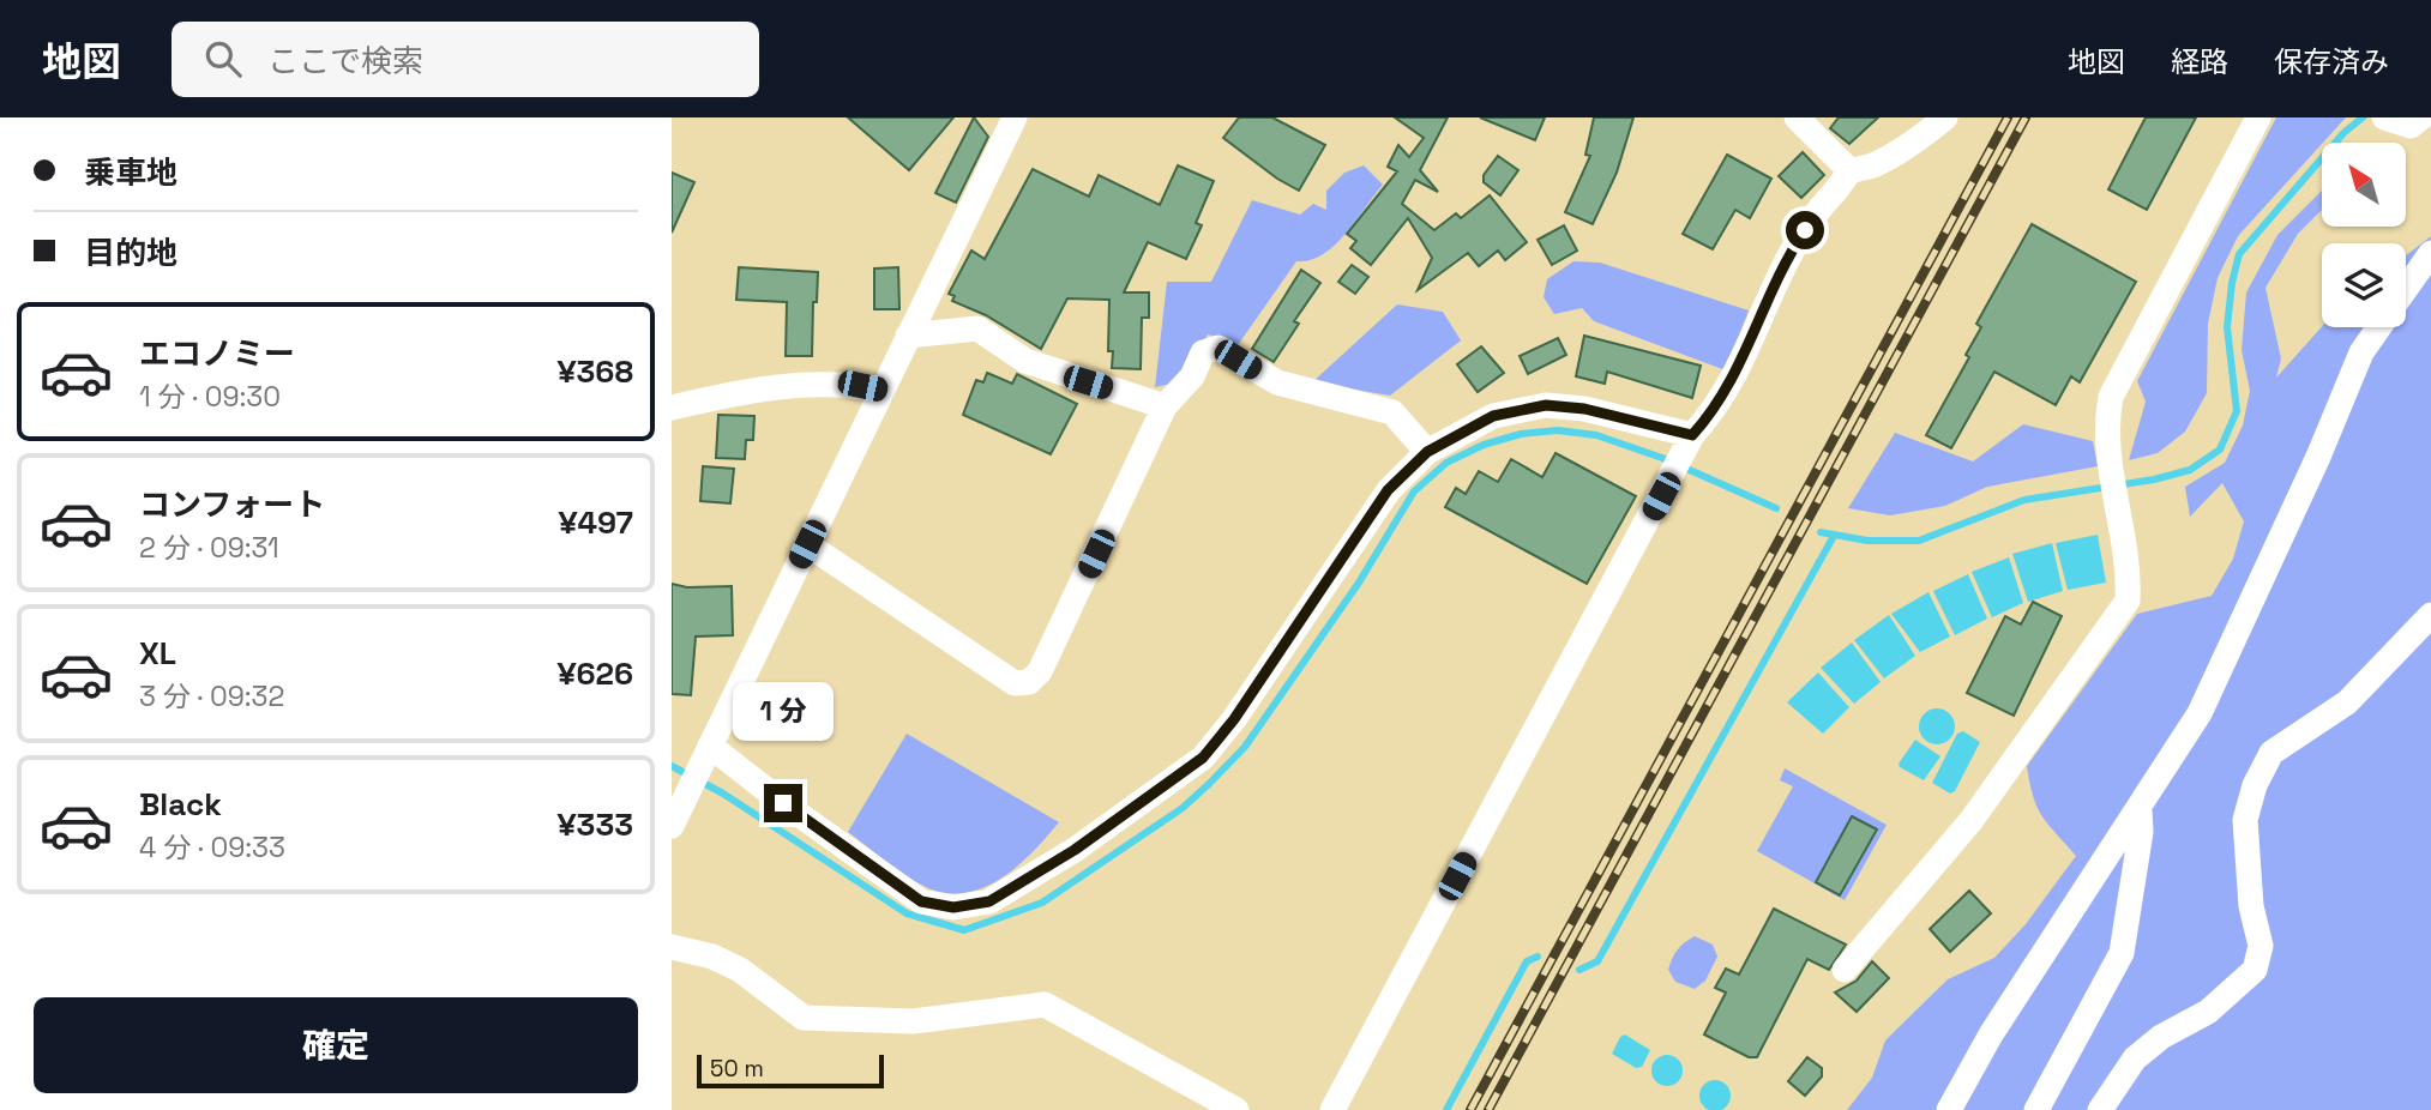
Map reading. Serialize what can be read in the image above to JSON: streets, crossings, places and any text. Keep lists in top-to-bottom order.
{
  "scale_bar": "50 m",
  "north": "top left",
  "page": {
    "header": "地図",
    "search": "ここで検索",
    "nav": ["地図", "経路", "保存済み"],
    "banner": ["乗車地", "目的地"],
    "list": [
      {
        "name": "エコノミー",
        "note": "1 分 · 09:30",
        "value": "¥368"
      },
      {
        "name": "コンフォート",
        "note": "2 分 · 09:31",
        "value": "¥497"
      },
      {
        "name": "XL",
        "note": "3 分 · 09:32",
        "value": "¥626"
      },
      {
        "name": "Black",
        "note": "4 分 · 09:33",
        "value": "¥333"
      }
    ],
    "bubble": "1 分",
    "buttons": "確定",
    "scale": "50 m"
  }
}
